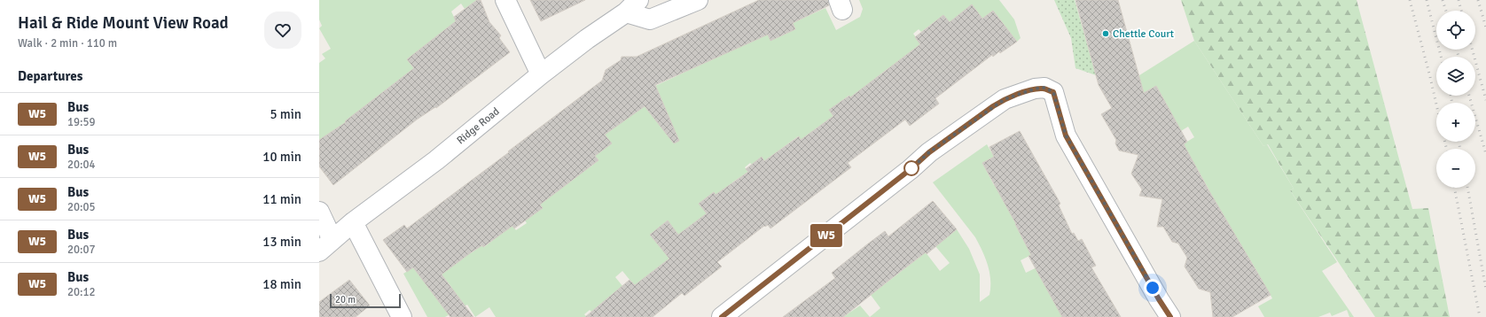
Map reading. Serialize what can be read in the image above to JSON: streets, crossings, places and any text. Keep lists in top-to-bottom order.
{
  "streets": {
    "street": ["Ridge Road"]
  },
  "places": ["Chettle Court"],
  "lines": ["bus line W5"],
  "scale_bar": "20 m",
  "page": {
    "heading": [
      ["Hail & Ride Mount View Road", "Walk · 2 min · 110 m"],
      "Departures"
    ],
    "on_map": "W5",
    "map_buttons": ["+", "−"],
    "list": [
      {
        "mark": "W5",
        "name": "Bus",
        "note": "19:59",
        "value": "5 min"
      },
      {
        "mark": "W5",
        "name": "Bus",
        "note": "20:04",
        "value": "10 min"
      },
      {
        "mark": "W5",
        "name": "Bus",
        "note": "20:05",
        "value": "11 min"
      },
      {
        "mark": "W5",
        "name": "Bus",
        "note": "20:07",
        "value": "13 min"
      },
      {
        "mark": "W5",
        "name": "Bus",
        "note": "20:12",
        "value": "18 min"
      }
    ],
    "scale": "20 m"
  }
}
